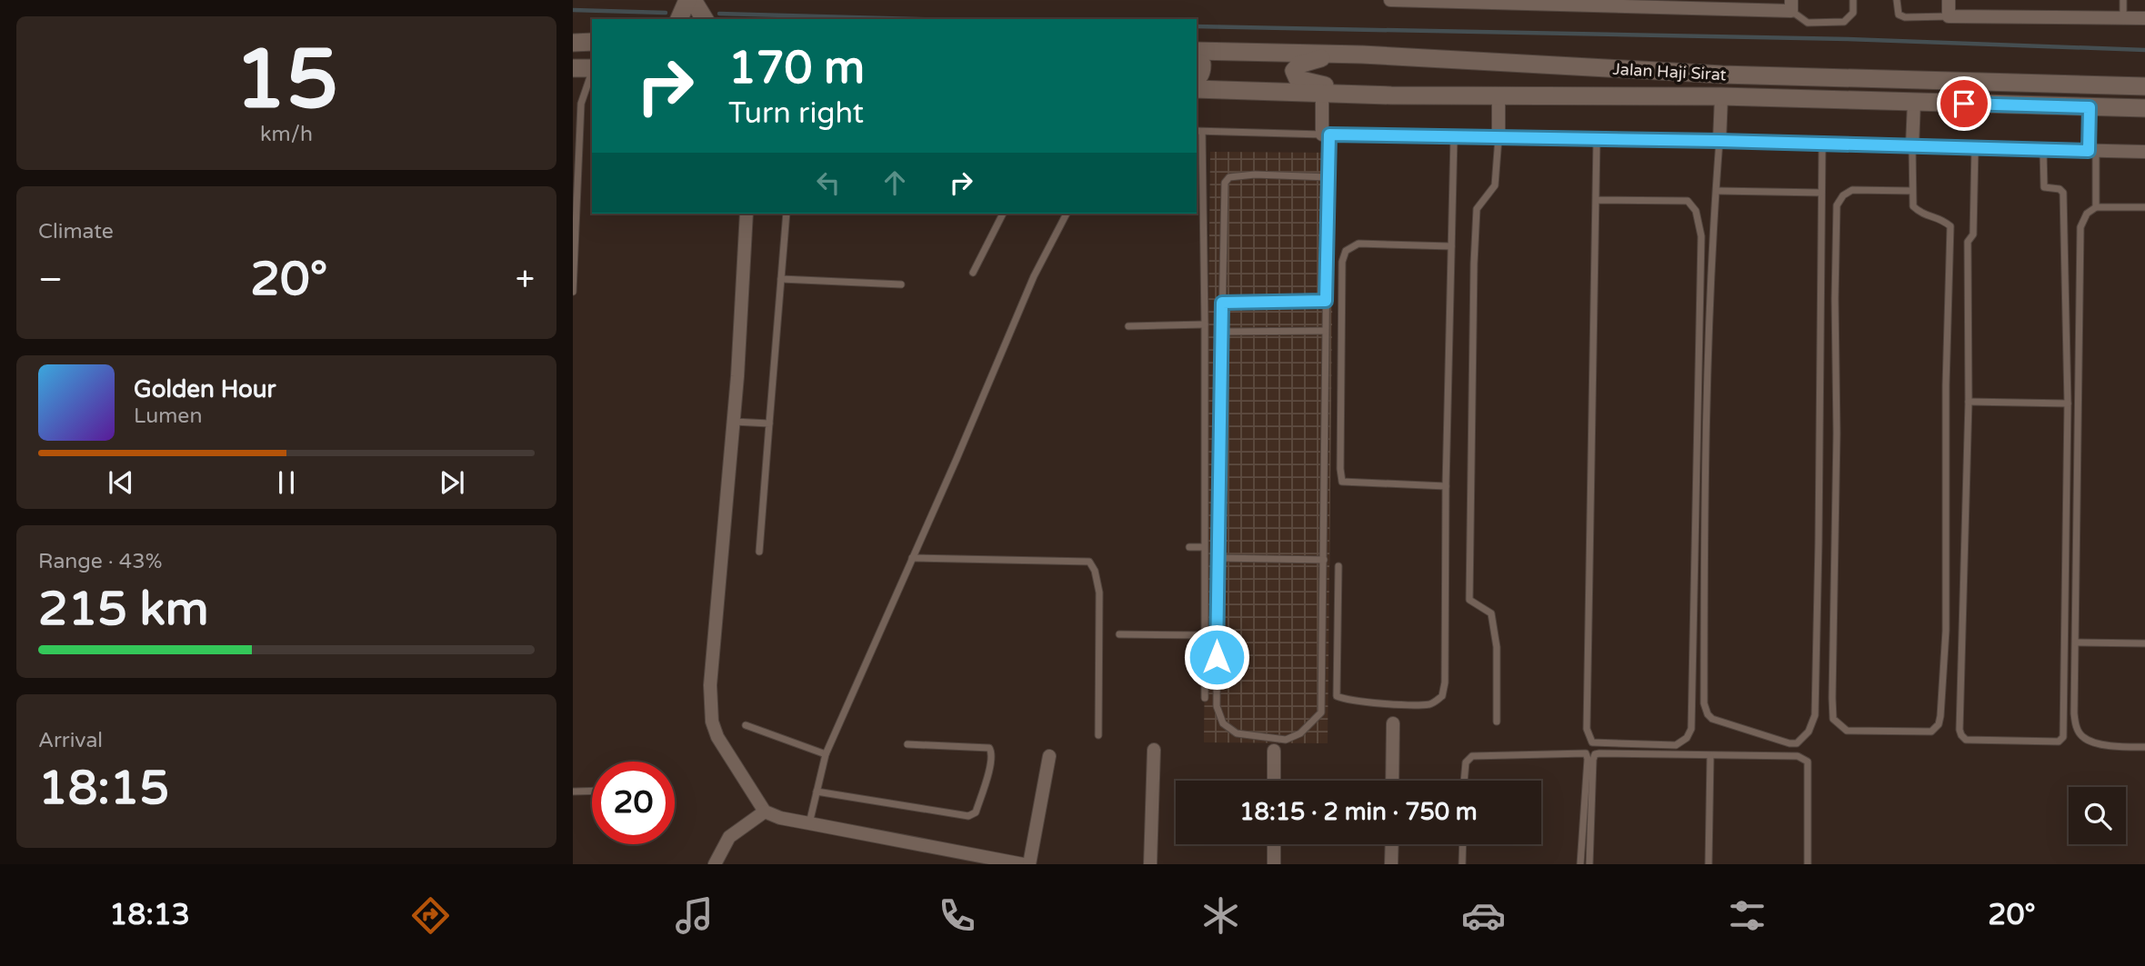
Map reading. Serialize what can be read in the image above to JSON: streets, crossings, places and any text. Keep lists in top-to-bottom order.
{
  "streets": {
    "main road": ["Jalan Haji Sirat"]
  },
  "page": {
    "tile": [
      ["15", "km/h"],
      "Climate",
      ["Range · 43%", "215 km"],
      ["Arrival", "18:15"]
    ],
    "turn": ["170 m", "Turn right"],
    "heat": ["−", "20°", "+"],
    "song": ["Golden Hour", "Lumen"],
    "limit": "20",
    "trip": "18:15 · 2 min · 750 m",
    "tabs": ["18:13", "20°"]
  }
}
